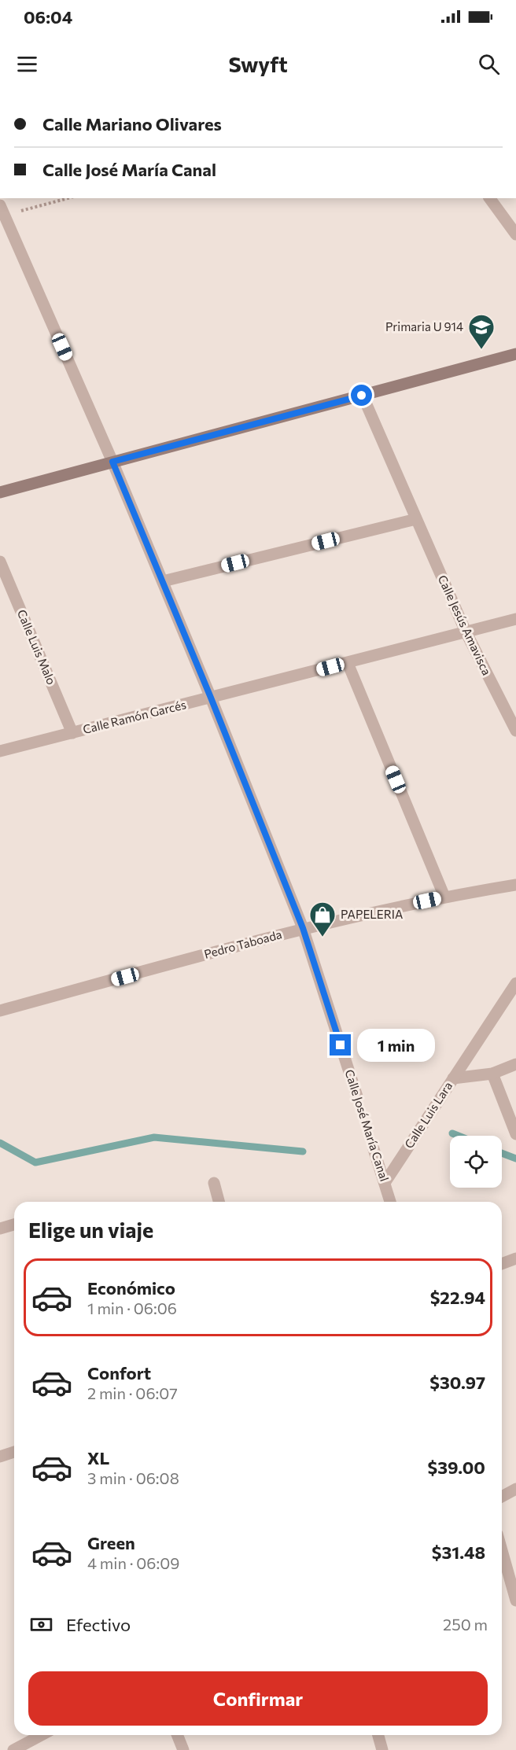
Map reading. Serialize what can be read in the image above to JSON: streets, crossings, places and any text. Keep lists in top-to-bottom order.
{
  "streets": {
    "street": [
      "Calle Jesús Amavisca",
      "Calle Luis Malo",
      "Calle Ramón Garcés",
      "Pedro Taboada",
      "Calle Luis Lara",
      "Calle José María Canal"
    ]
  },
  "crossings": [
    ["Calle Jesús Amavisca", "Calle Ramón Garcés"],
    ["Calle Luis Malo", "Calle Ramón Garcés"],
    ["Calle Ramón Garcés", "Calle José María Canal"],
    ["Pedro Taboada", "Calle José María Canal"],
    ["Calle Luis Lara", "Calle José María Canal"]
  ],
  "places": {
    "school or university": ["Primaria U 914"],
    "shop": ["PAPELERIA"]
  },
  "page": {
    "status": "06:04",
    "header": "Swyft",
    "banner": ["Calle Mariano Olivares", "Calle José María Canal"],
    "bubble": "1 min",
    "heading": "Elige un viaje",
    "list": [
      {
        "name": "Económico",
        "note": "1 min · 06:06",
        "value": "$22.94"
      },
      {
        "name": "Confort",
        "note": "2 min · 06:07",
        "value": "$30.97"
      },
      {
        "name": "XL",
        "note": "3 min · 06:08",
        "value": "$39.00"
      },
      {
        "name": "Green",
        "note": "4 min · 06:09",
        "value": "$31.48"
      }
    ],
    "pay": ["Efectivo", "250 m"],
    "buttons": "Confirmar"
  }
}
